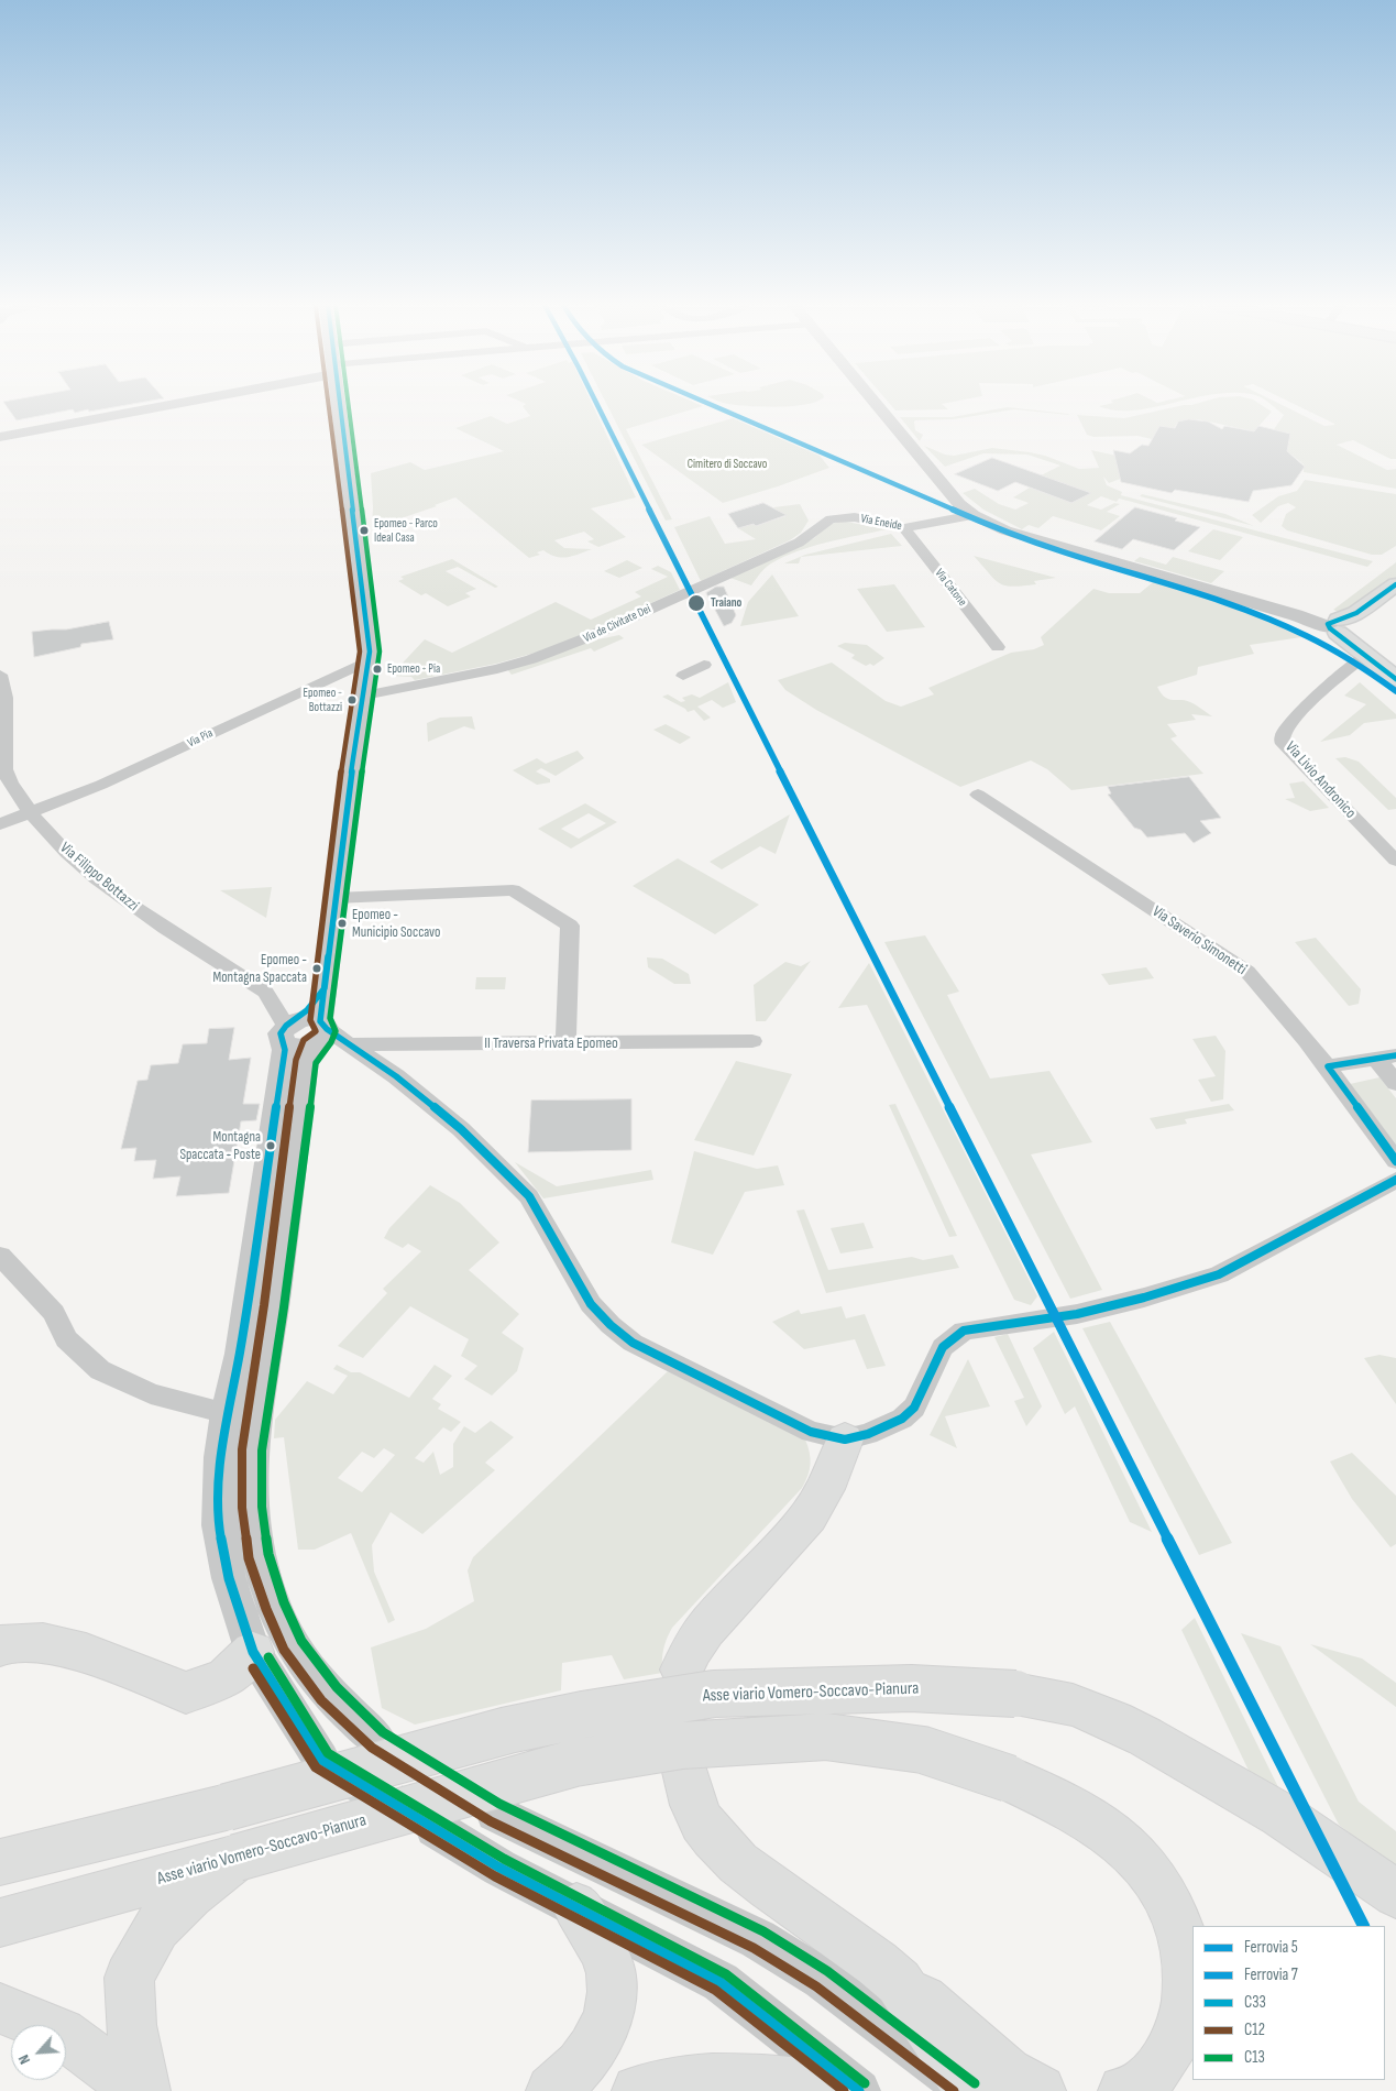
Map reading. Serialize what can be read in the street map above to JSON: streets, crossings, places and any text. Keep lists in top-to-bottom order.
{
  "streets": {
    "highway": ["Asse viario Vomero-Soccavo-Pianura"],
    "street": [
      "Via Eneide",
      "Via Catone",
      "Via de Civitate Dei",
      "Via Pia",
      "Via Livio Andronico",
      "Via Filippo Bottazzi",
      "Via Saverio Simonetti",
      "II Traversa Privata Epomeo"
    ]
  },
  "crossings": [
    ["Via Eneide", "Via Catone"],
    ["Via Eneide", "Via de Civitate Dei"],
    ["Via Pia", "Via Filippo Bottazzi"],
    ["Via Filippo Bottazzi", "II Traversa Privata Epomeo"]
  ],
  "parks": ["Cimitero di Soccavo"],
  "places": [
    "Epomeo - Parco Ideal Casa",
    "Traiano",
    "Epomeo - Pia",
    "Epomeo - Bottazzi",
    "Epomeo - Municipio Soccavo",
    "Epomeo - Montagna Spaccata",
    "Montagna Spaccata - Poste"
  ],
  "lines": [
    "rail line 5",
    "rail line 7",
    "transit line C33",
    "transit line C12",
    "transit line C13"
  ],
  "legend": [
    "Ferrovia 5",
    "Ferrovia 7",
    "C33",
    "C12",
    "C13"
  ],
  "north": "bottom left"
}
